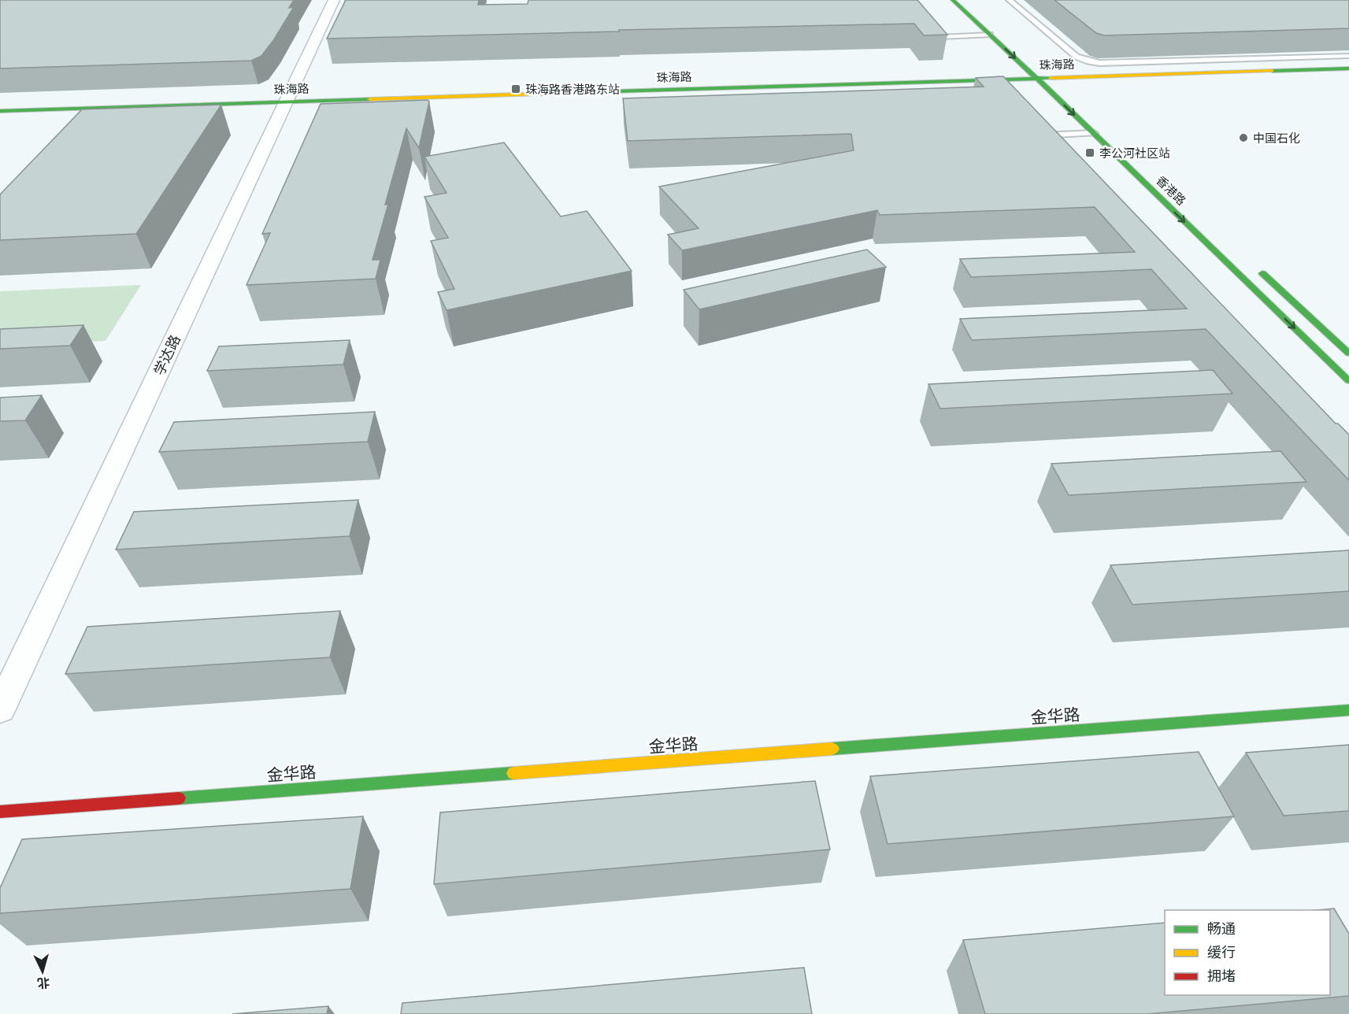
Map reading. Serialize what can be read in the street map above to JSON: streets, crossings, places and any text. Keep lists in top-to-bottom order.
{
  "streets": {
    "main road": ["珠海路", "香港路", "金华路"],
    "street": ["学达路"]
  },
  "crossings": [
    ["珠海路", "香港路"],
    ["珠海路", "学达路"]
  ],
  "places": {
    "transit": ["珠海路香港路东站", "李公河社区站"],
    "other": ["中国石化"]
  },
  "legend": ["畅通", "缓行", "拥堵"],
  "north": "bottom"
}
